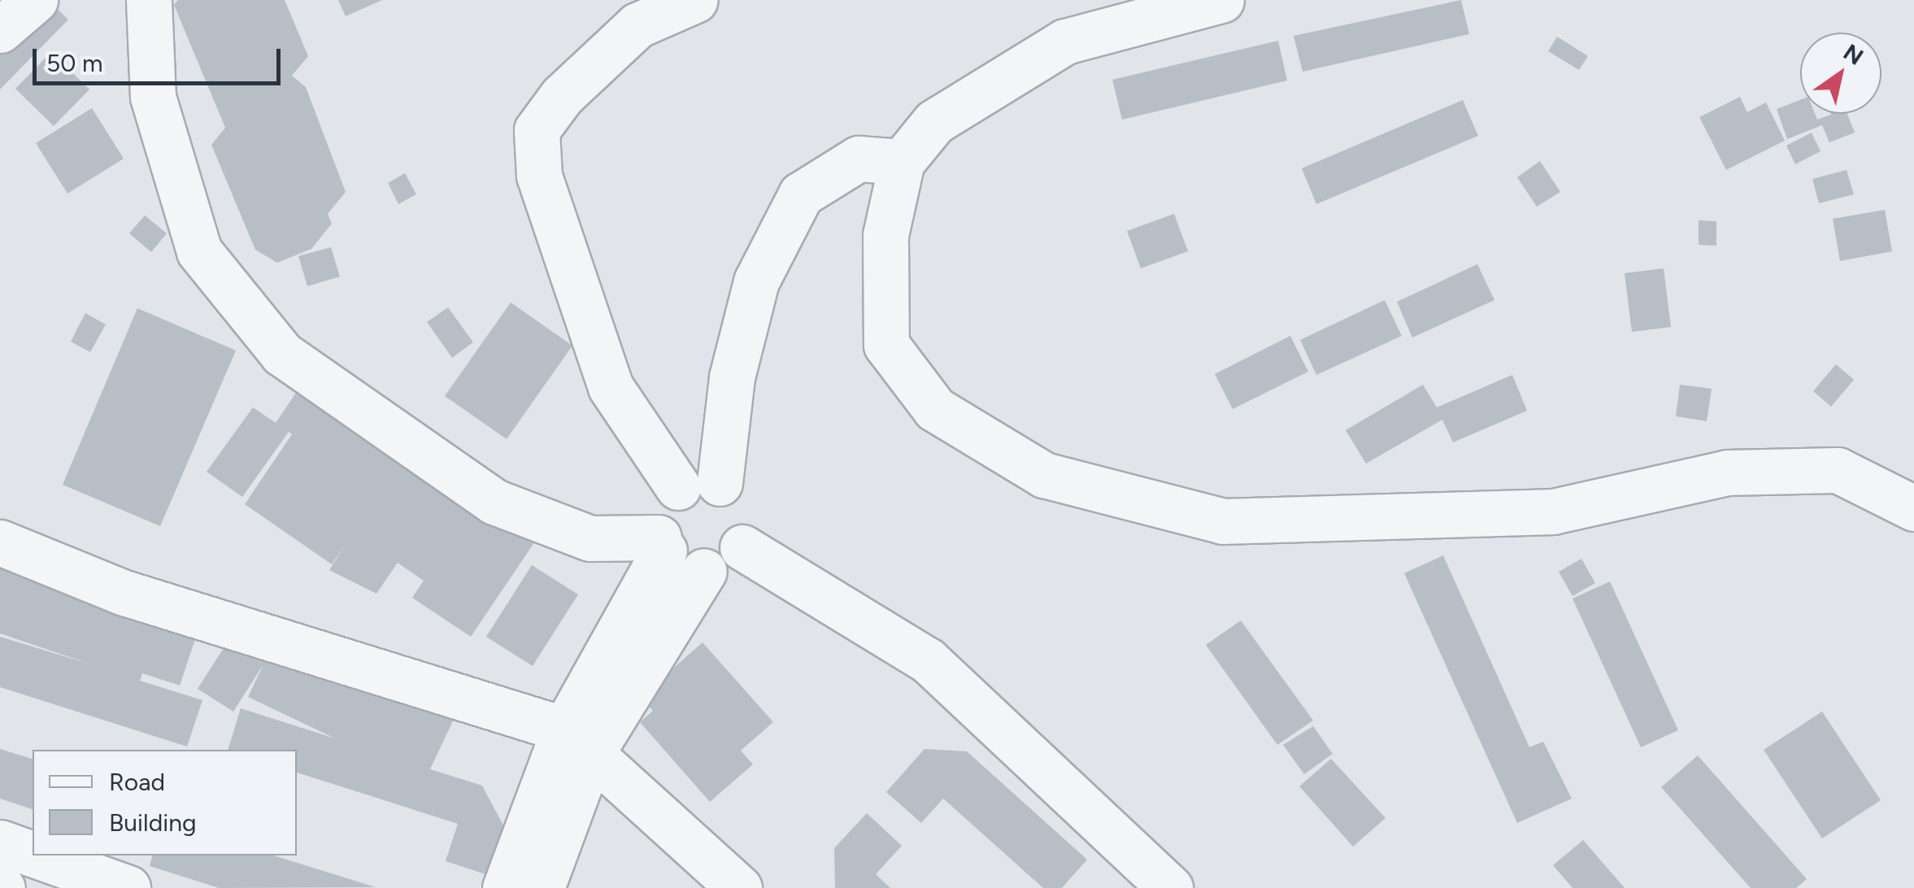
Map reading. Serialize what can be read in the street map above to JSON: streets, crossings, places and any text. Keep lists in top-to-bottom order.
{
  "legend": ["Road", "Building"],
  "scale_bar": "50 m",
  "north": "top right"
}
